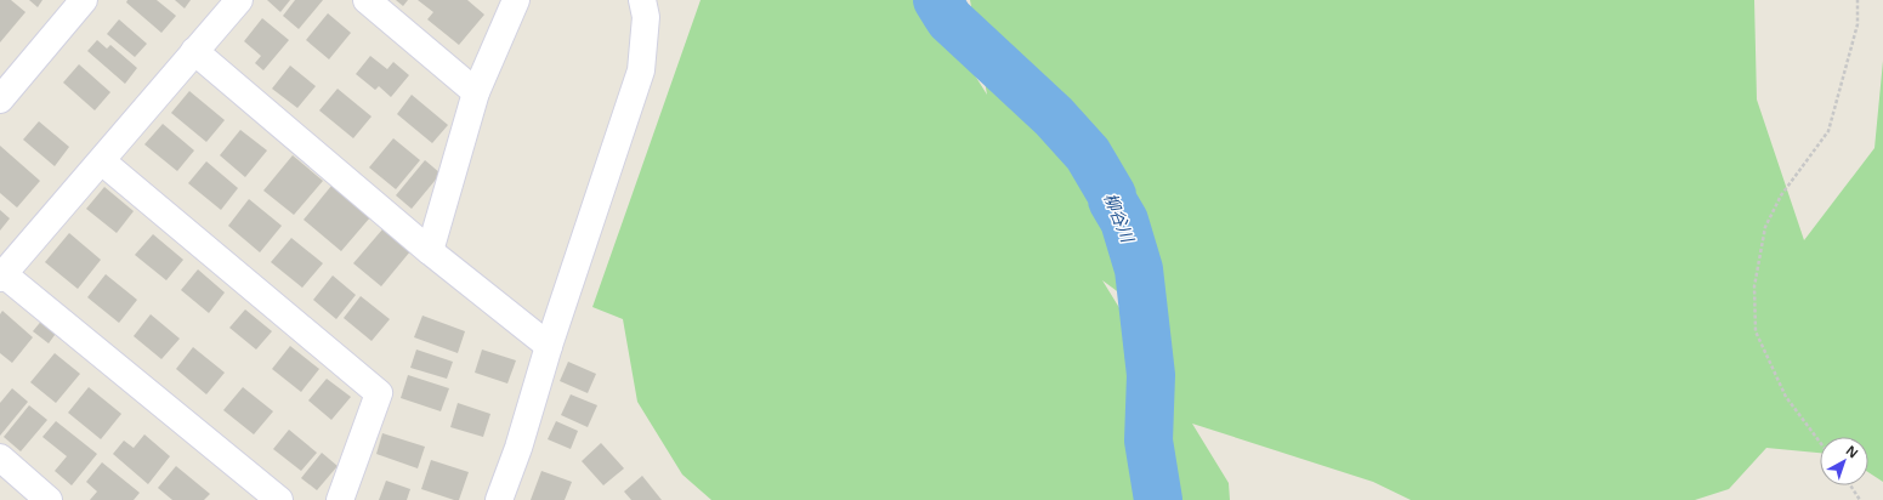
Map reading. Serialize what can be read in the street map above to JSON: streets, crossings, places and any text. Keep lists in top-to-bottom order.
{
  "water": ["柳谷川"],
  "north": "top right"
}
